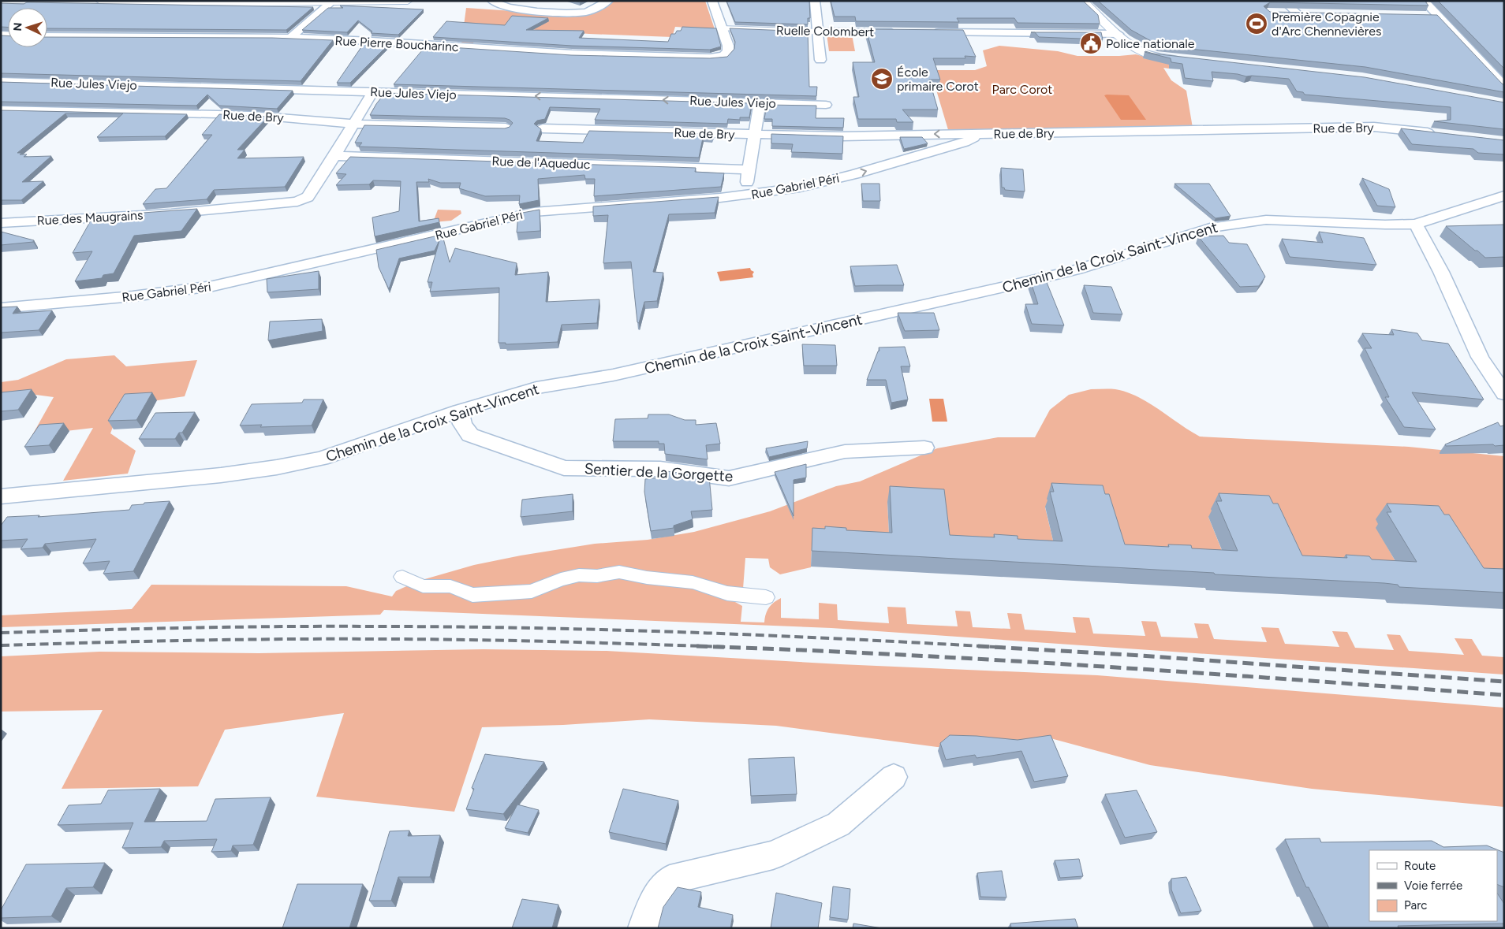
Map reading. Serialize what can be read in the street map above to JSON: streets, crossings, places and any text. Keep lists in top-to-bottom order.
{
  "streets": {
    "street": [
      "Ruelle Colombert",
      "Rue Pierre Boucharinc",
      "Rue Jules Viejo",
      "Rue de Bry",
      "Rue de l'Aqueduc",
      "Rue Gabriel Péri",
      "Rue des Maugrains",
      "Chemin de la Croix Saint-Vincent",
      "Sentier de la Gorgette"
    ]
  },
  "crossings": [
    ["Ruelle Colombert", "Rue Pierre Boucharinc"],
    ["Rue de Bry", "Rue Gabriel Péri"],
    ["Rue de l'Aqueduc", "Rue des Maugrains"],
    ["Chemin de la Croix Saint-Vincent", "Sentier de la Gorgette"]
  ],
  "parks": ["Parc Corot"],
  "places": {
    "sports": ["Première Copagnie d'Arc Chennevières"],
    "public building": ["Police nationale"],
    "school or university": ["École primaire Corot"]
  },
  "legend": ["Route", "Voie ferrée", "Parc"],
  "north": "left"
}
